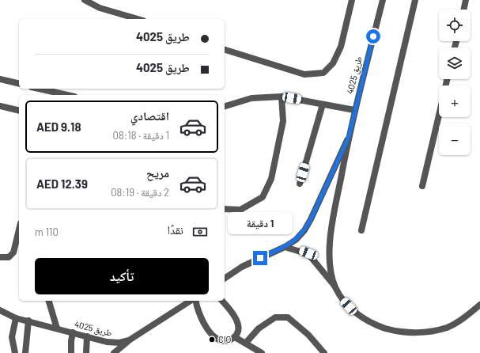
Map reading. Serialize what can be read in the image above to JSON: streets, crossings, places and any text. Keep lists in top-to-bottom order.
{
  "streets": {
    "street": ["طريق 4025"]
  },
  "places": ["CIO"],
  "page": {
    "map_buttons": ["+", "−"],
    "banner": ["طريق 4025", "طريق 4025"],
    "list": [
      {
        "name": "اقتصادي",
        "note": "1 دقيقة · 08:18",
        "value": "AED 9.18"
      },
      {
        "name": "مريح",
        "note": "2 دقيقة · 08:19",
        "value": "AED 12.39"
      }
    ],
    "bubble": "1 دقيقة",
    "pay": ["نقدًا", "110 m"],
    "buttons": "تأكيد"
  }
}
